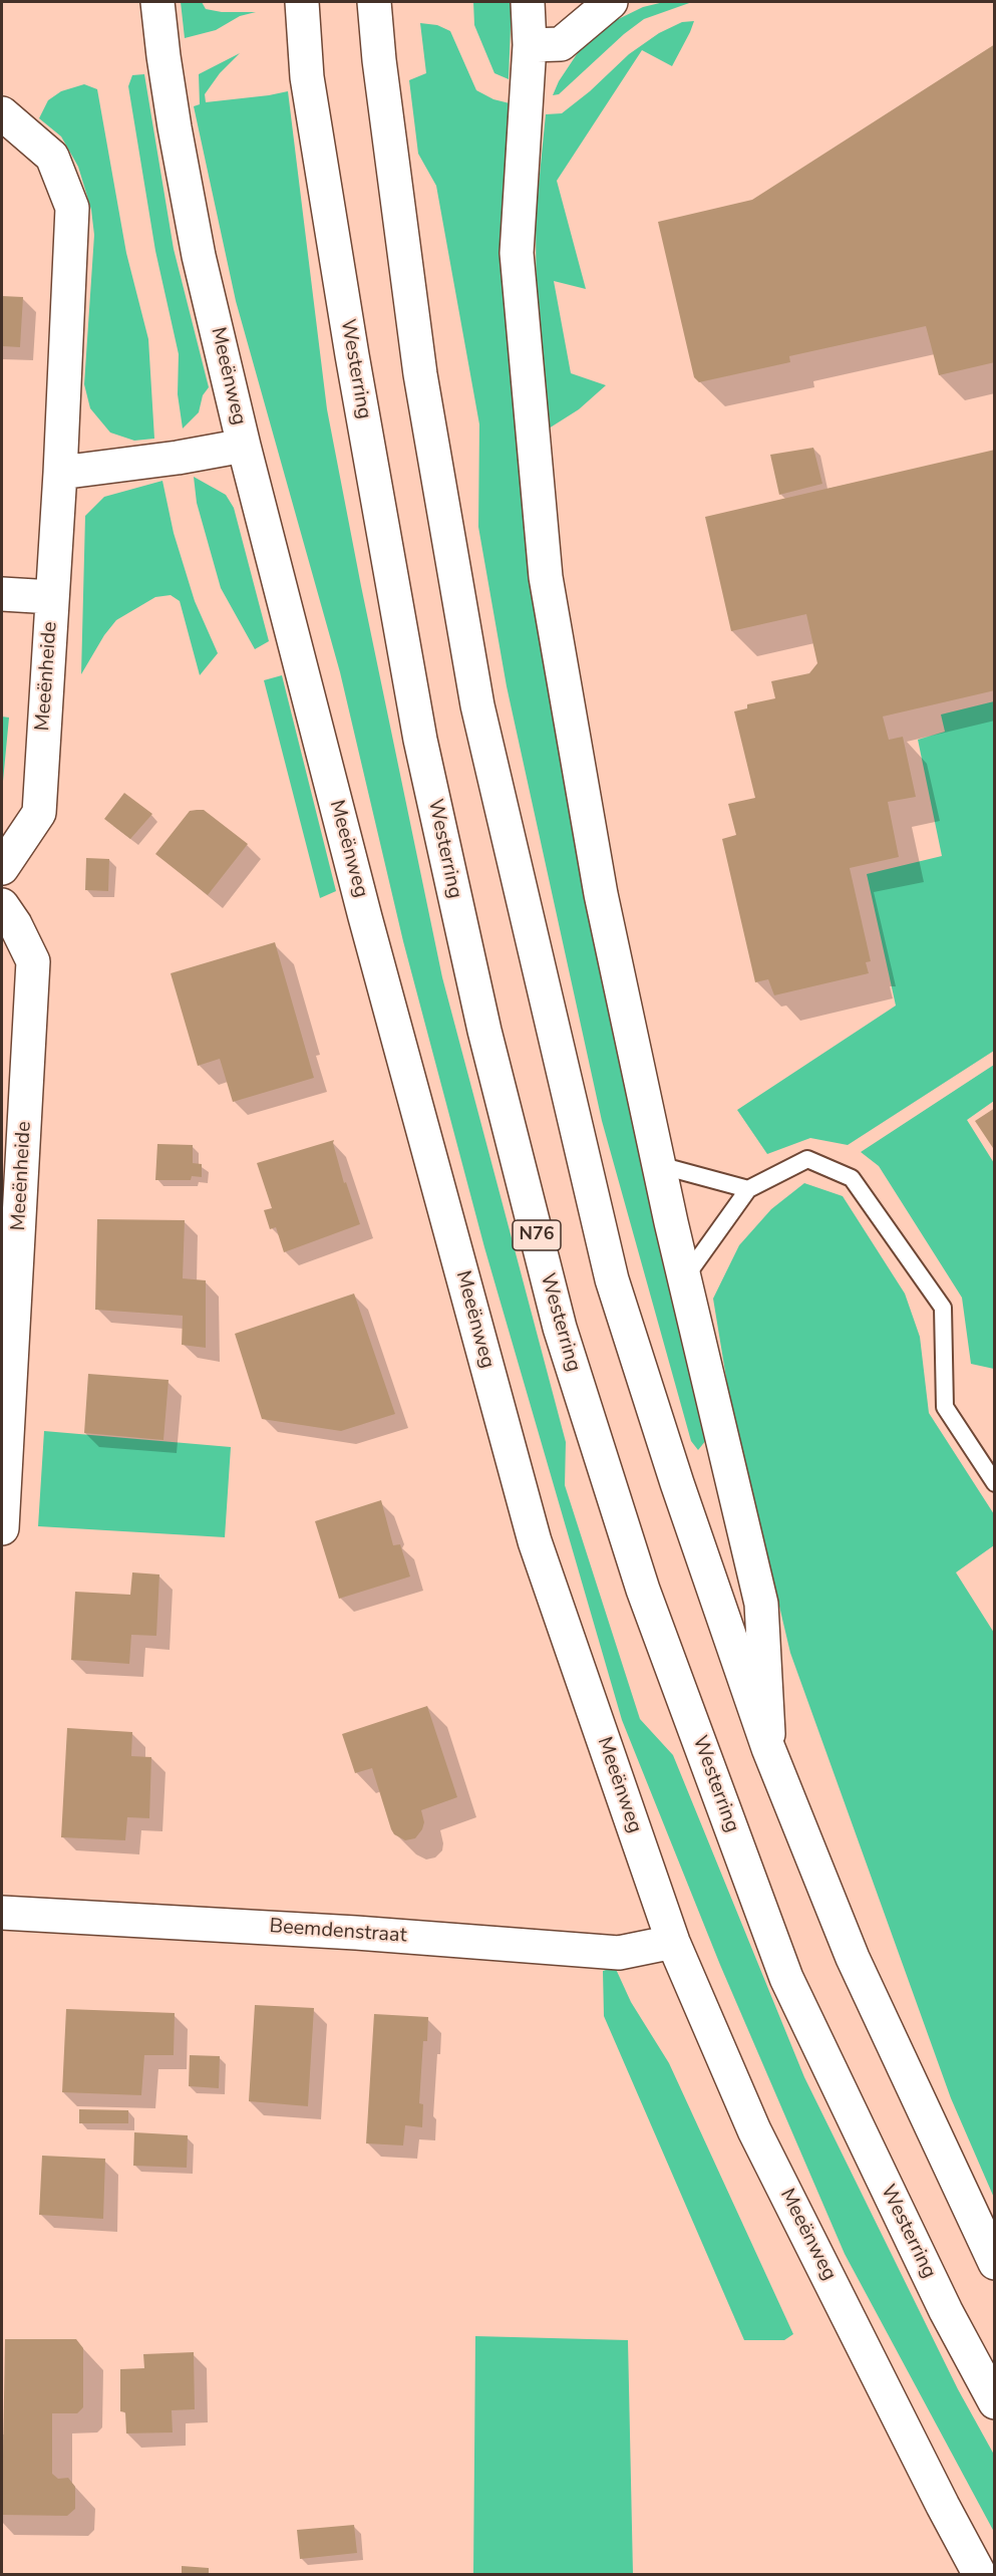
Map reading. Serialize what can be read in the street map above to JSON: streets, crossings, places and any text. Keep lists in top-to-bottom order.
{
  "streets": {
    "main road": [
      "Westerring",
      "Meeënweg",
      "Meeënheide",
      "N76",
      "Beemdenstraat"
    ]
  },
  "crossings": [
    ["Meeënweg", "Beemdenstraat"]
  ]
}
